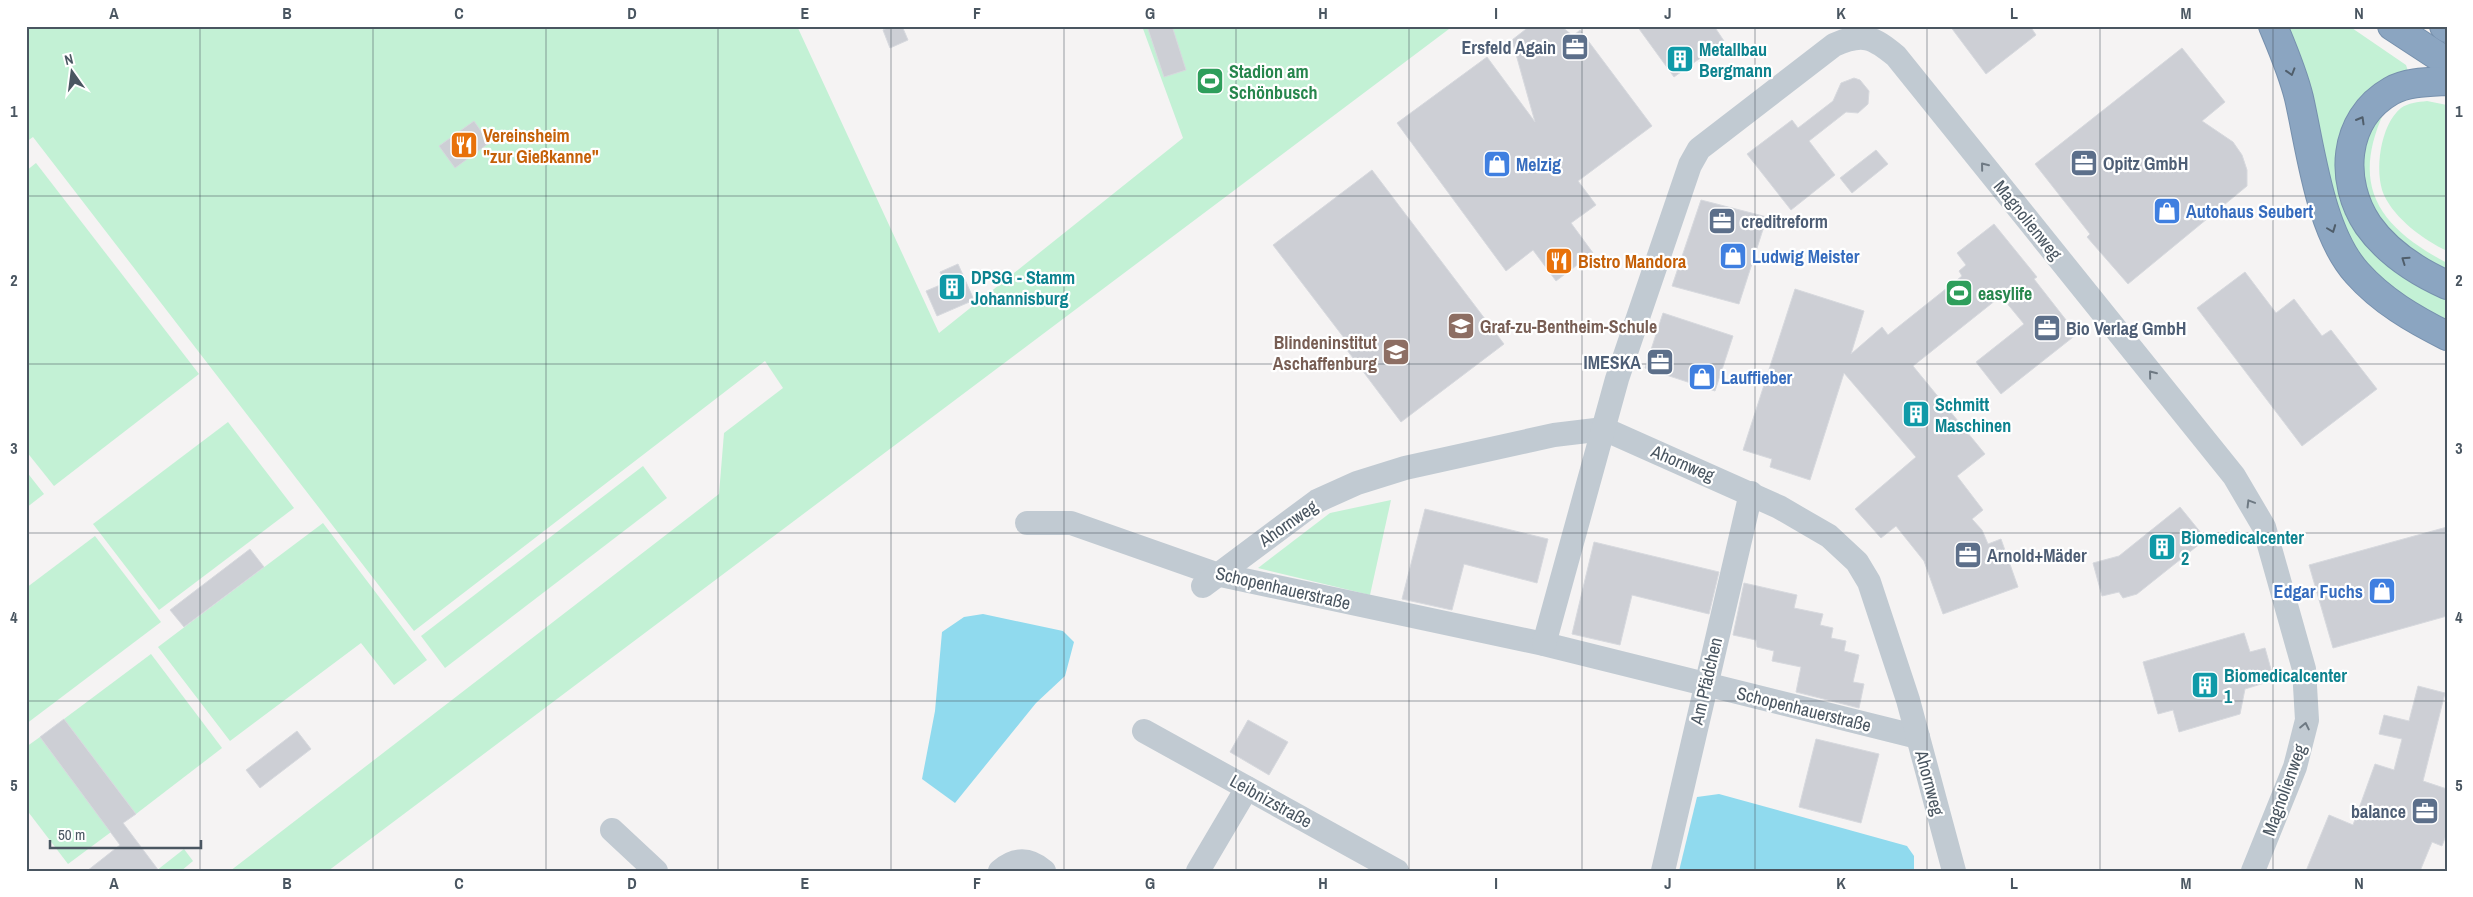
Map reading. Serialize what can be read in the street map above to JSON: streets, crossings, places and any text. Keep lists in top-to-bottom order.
{
  "streets": {
    "street": [
      "Magnolienweg",
      "Ahornweg",
      "Schopenhauerstraße",
      "Am Pfädchen",
      "Leibnizstraße"
    ]
  },
  "crossings": [
    ["Magnolienweg", "Ahornweg"],
    ["Ahornweg", "Schopenhauerstraße"],
    ["Ahornweg", "Am Pfädchen"],
    ["Schopenhauerstraße", "Am Pfädchen"]
  ],
  "places": {
    "office": [
      "Ersfeld Again",
      "Opitz GmbH",
      "creditreform",
      "Bio Verlag GmbH",
      "IMESKA",
      "Arnold+Mäder",
      "balance"
    ],
    "building": [
      "Metallbau Bergmann",
      "DPSG - Stamm Johannisburg",
      "Schmitt Maschinen",
      "Biomedicalcenter 2",
      "Biomedicalcenter 1"
    ],
    "sports": ["Stadion am Schönbusch", "easylife"],
    "restaurant": ["Vereinsheim \"zur Gießkanne\"", "Bistro Mandora"],
    "shop": [
      "Melzig",
      "Autohaus Seubert",
      "Ludwig Meister",
      "Lauffieber",
      "Edgar Fuchs"
    ],
    "school or university": ["Graf-zu-Bentheim-Schule", "Blindeninstitut Aschaffenburg"]
  },
  "scale_bar": "50 m",
  "north": "top",
  "grid": {
    "columns": [
      "A",
      "B",
      "C",
      "D",
      "E",
      "F",
      "G",
      "H",
      "I",
      "J",
      "K",
      "L",
      "M",
      "N"
    ],
    "rows": [
      "1",
      "2",
      "3",
      "4",
      "5"
    ]
  }
}
